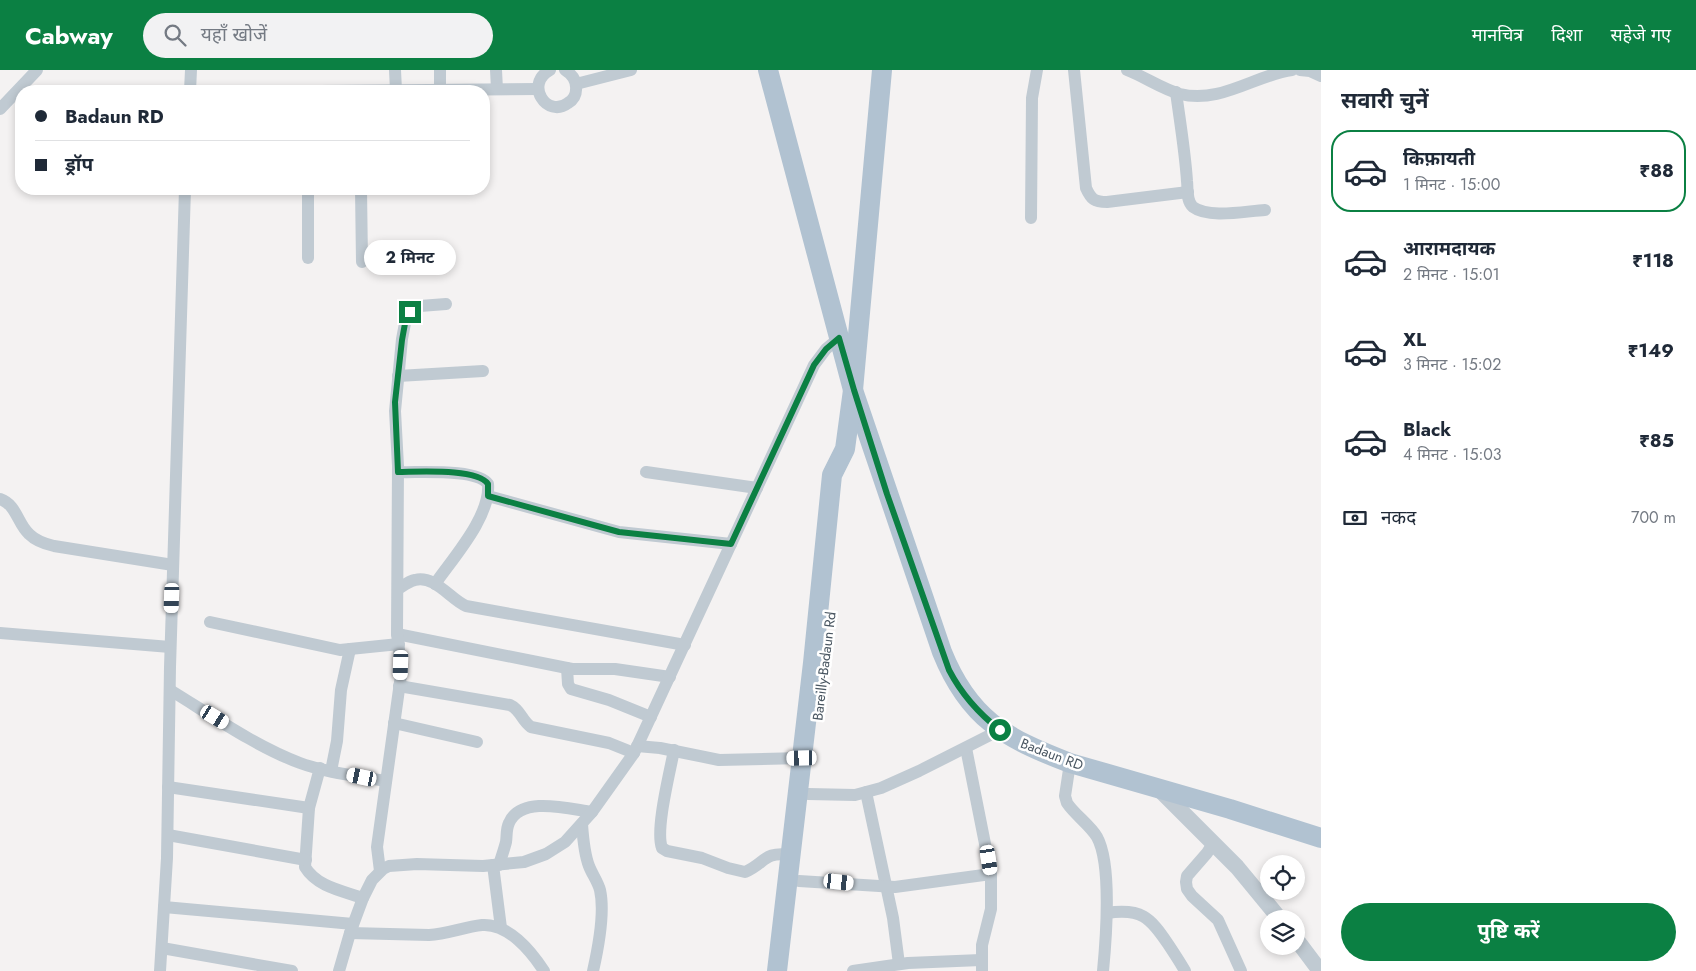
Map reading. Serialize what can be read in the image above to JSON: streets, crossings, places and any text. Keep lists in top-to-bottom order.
{
  "streets": {
    "main road": ["Bareilly-Badaun Rd", "Badaun RD"]
  },
  "page": {
    "header": "Cabway",
    "search": "यहाँ खोजें",
    "nav": ["मानचित्र", "दिशा", "सहेजे गए"],
    "heading": "सवारी चुनें",
    "banner": ["Badaun RD", "ड्रॉप"],
    "list": [
      {
        "name": "किफ़ायती",
        "note": "1 मिनट · 15:00",
        "value": "₹88"
      },
      {
        "name": "आरामदायक",
        "note": "2 मिनट · 15:01",
        "value": "₹118"
      },
      {
        "name": "XL",
        "note": "3 मिनट · 15:02",
        "value": "₹149"
      },
      {
        "name": "Black",
        "note": "4 मिनट · 15:03",
        "value": "₹85"
      }
    ],
    "bubble": "2 मिनट",
    "pay": ["नकद", "700 m"],
    "buttons": "पुष्टि करें"
  }
}
